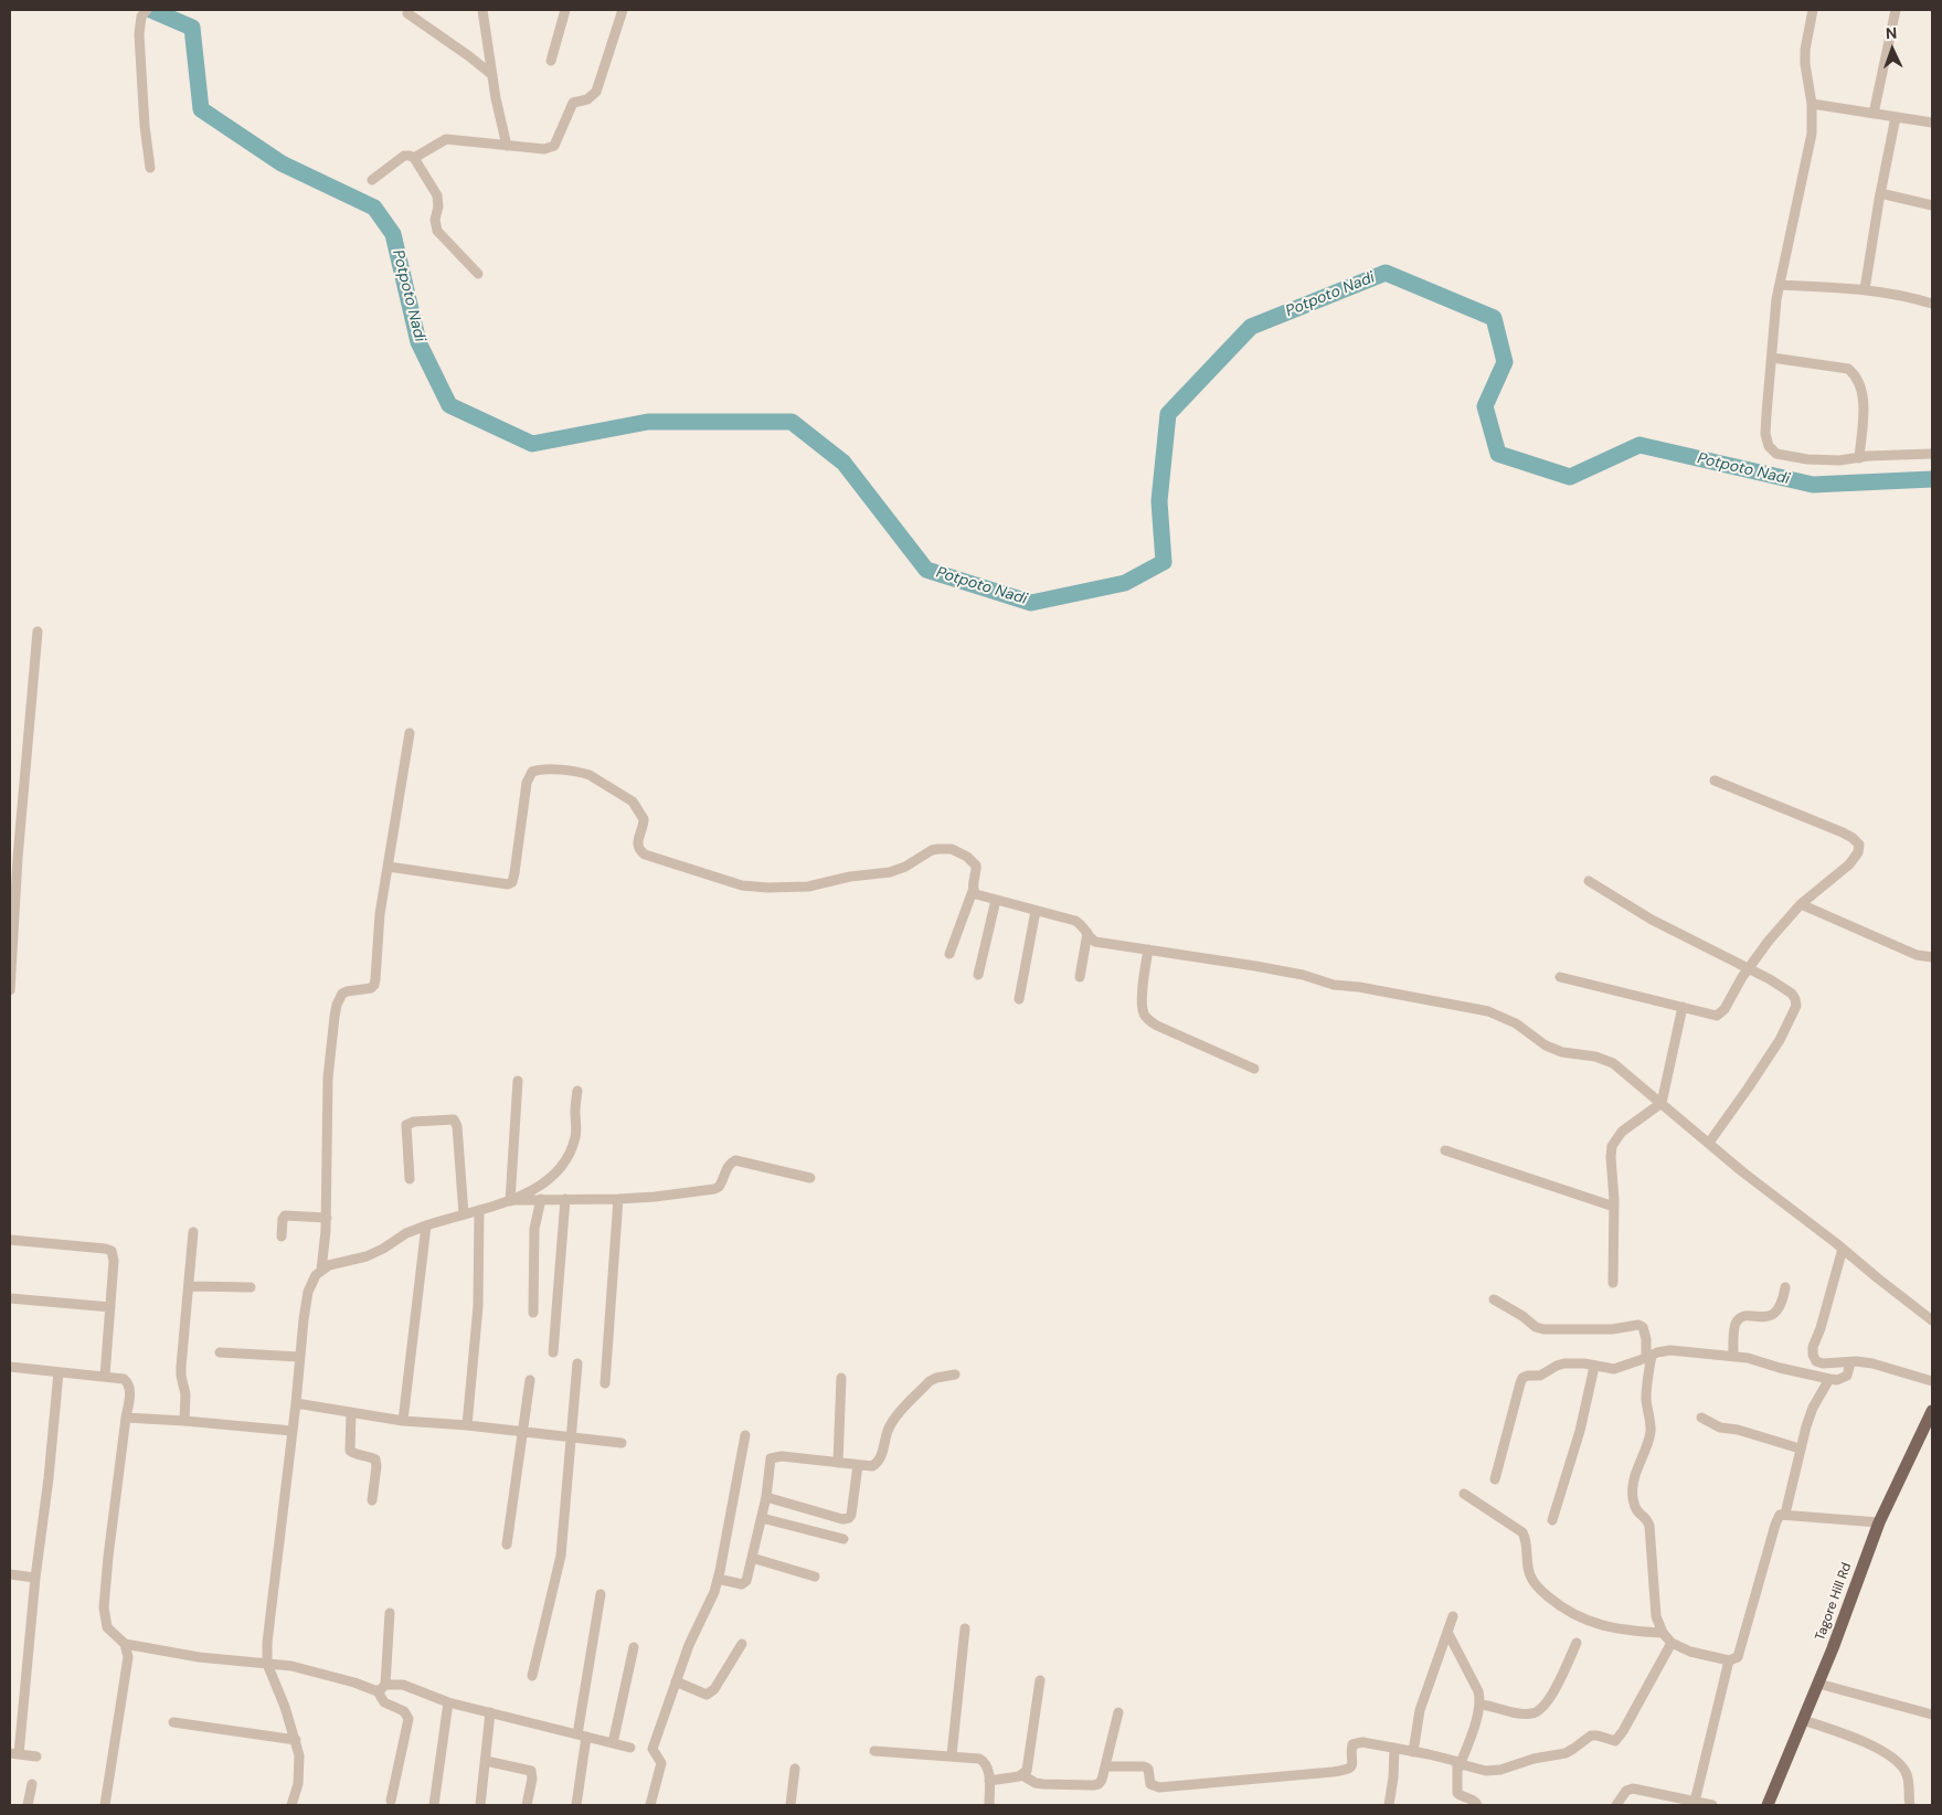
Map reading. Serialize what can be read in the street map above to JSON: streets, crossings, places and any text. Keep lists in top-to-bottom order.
{
  "streets": {
    "main road": ["Tagore Hill Rd"]
  },
  "water": ["Potpoto Nadi"],
  "north": "top"
}
